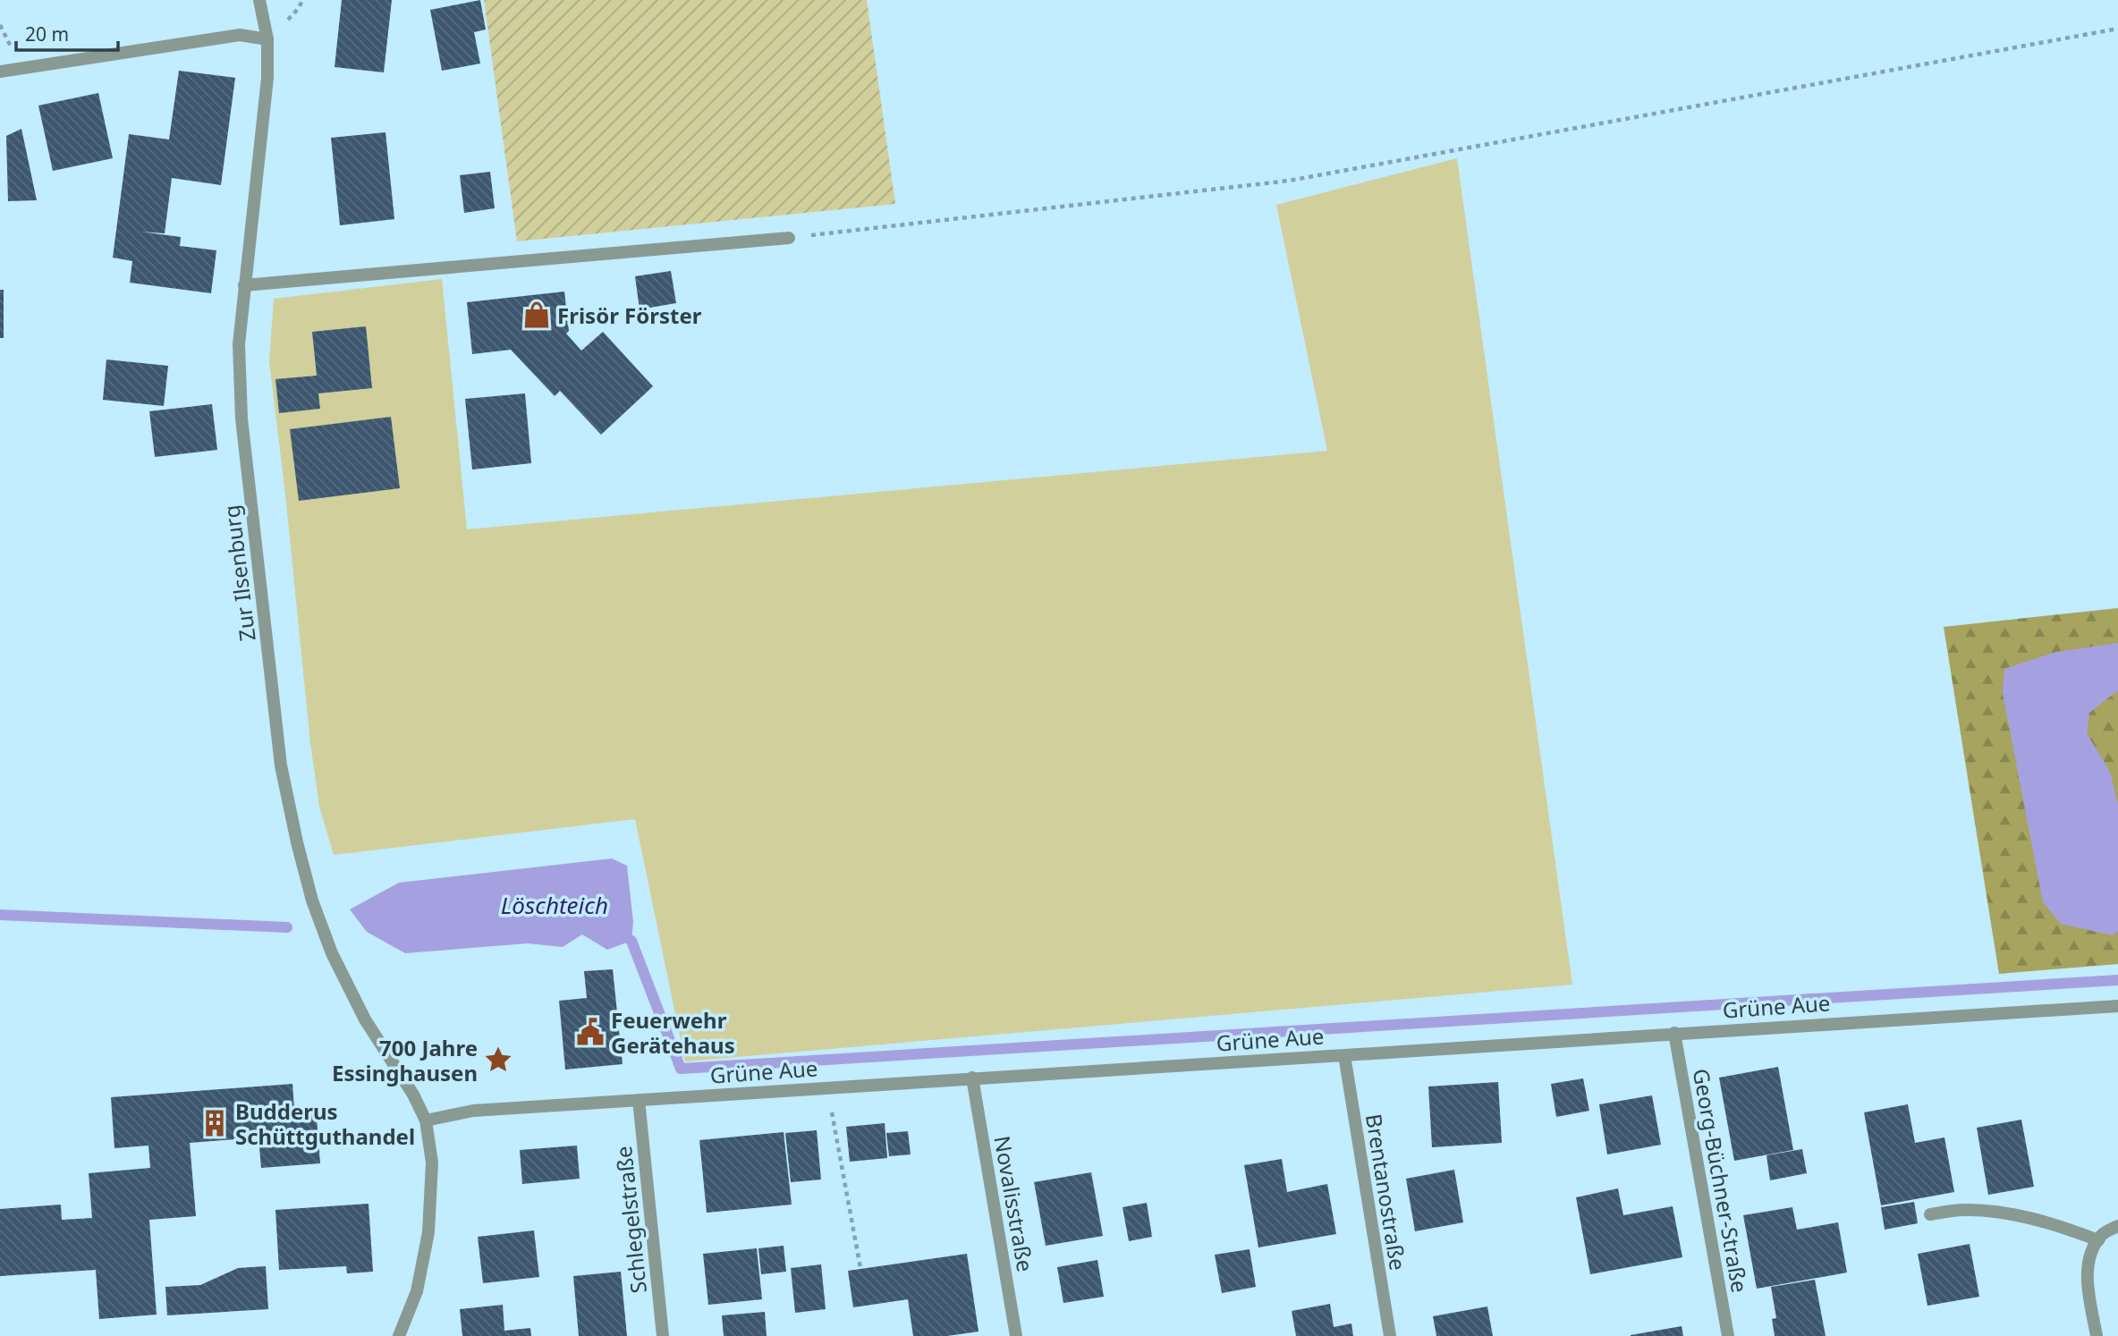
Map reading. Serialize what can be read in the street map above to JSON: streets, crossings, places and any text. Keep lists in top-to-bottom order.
{
  "streets": {
    "street": [
      "Zur Ilsenburg",
      "Grüne Aue",
      "Georg-Büchner-Straße",
      "Brentanostraße",
      "Novalisstraße",
      "Schlegelstraße"
    ]
  },
  "crossings": [
    ["Zur Ilsenburg", "Grüne Aue"],
    ["Grüne Aue", "Georg-Büchner-Straße"],
    ["Grüne Aue", "Brentanostraße"],
    ["Grüne Aue", "Novalisstraße"],
    ["Grüne Aue", "Schlegelstraße"]
  ],
  "water": ["Löschteich"],
  "places": {
    "shop": ["Frisör Förster"],
    "public building": ["Feuerwehr Gerätehaus"],
    "place": ["700 Jahre Essinghausen"],
    "building": ["Budderus Schüttguthandel"]
  },
  "scale_bar": "20 m"
}
